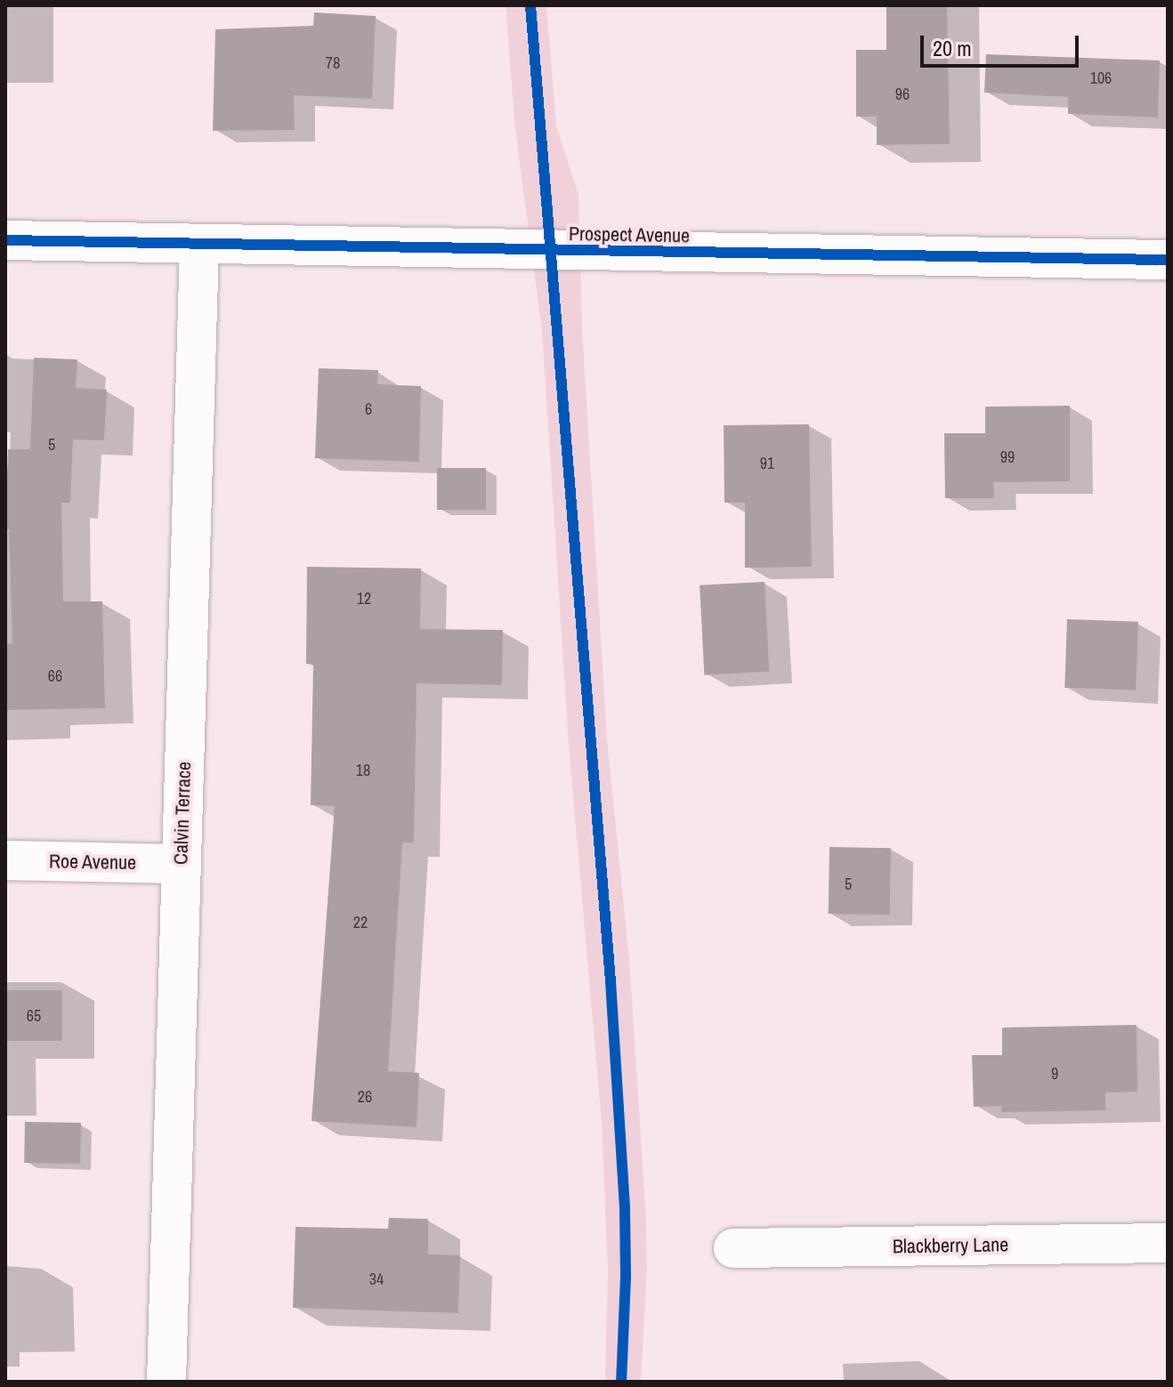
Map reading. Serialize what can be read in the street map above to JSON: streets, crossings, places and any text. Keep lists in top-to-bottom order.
{
  "streets": {
    "street": [
      "Prospect Avenue",
      "Calvin Terrace",
      "Roe Avenue",
      "Blackberry Lane"
    ]
  },
  "crossings": [
    ["Prospect Avenue", "Calvin Terrace"],
    ["Calvin Terrace", "Roe Avenue"]
  ],
  "house_numbers": [
    "78",
    "106",
    "96",
    "6",
    "5",
    "99",
    "91",
    "12",
    "66",
    "18",
    "5",
    "22",
    "65",
    "9",
    "26",
    "34"
  ],
  "scale_bar": "20 m"
}
